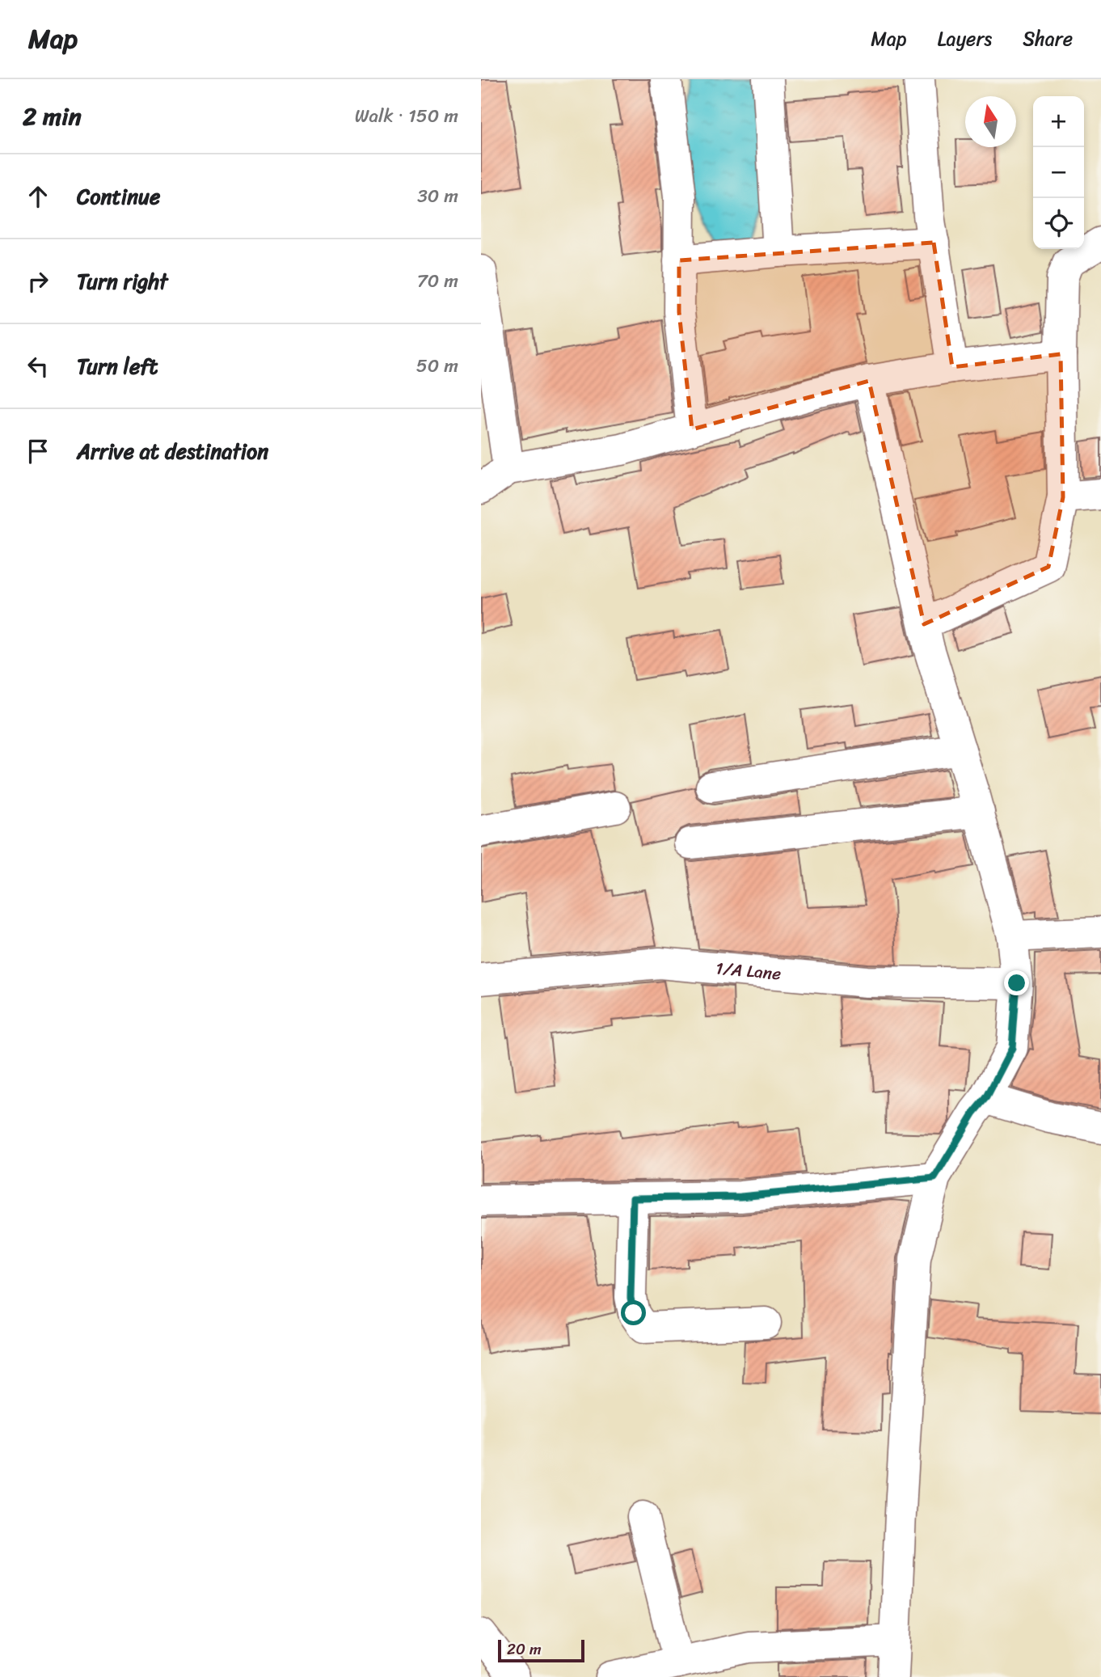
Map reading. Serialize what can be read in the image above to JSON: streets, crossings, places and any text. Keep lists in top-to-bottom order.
{
  "streets": {
    "street": ["1/A Lane"]
  },
  "scale_bar": "20 m",
  "north": "top",
  "page": {
    "header": "Map",
    "nav": ["Map", "Layers", "Share"],
    "heading": ["2 min", "Walk · 150 m"],
    "map_buttons": ["+", "−"],
    "list": [
      ["Continue", "30 m"],
      ["Turn right", "70 m"],
      ["Turn left", "50 m"],
      "Arrive at destination"
    ],
    "scale": "20 m"
  }
}
